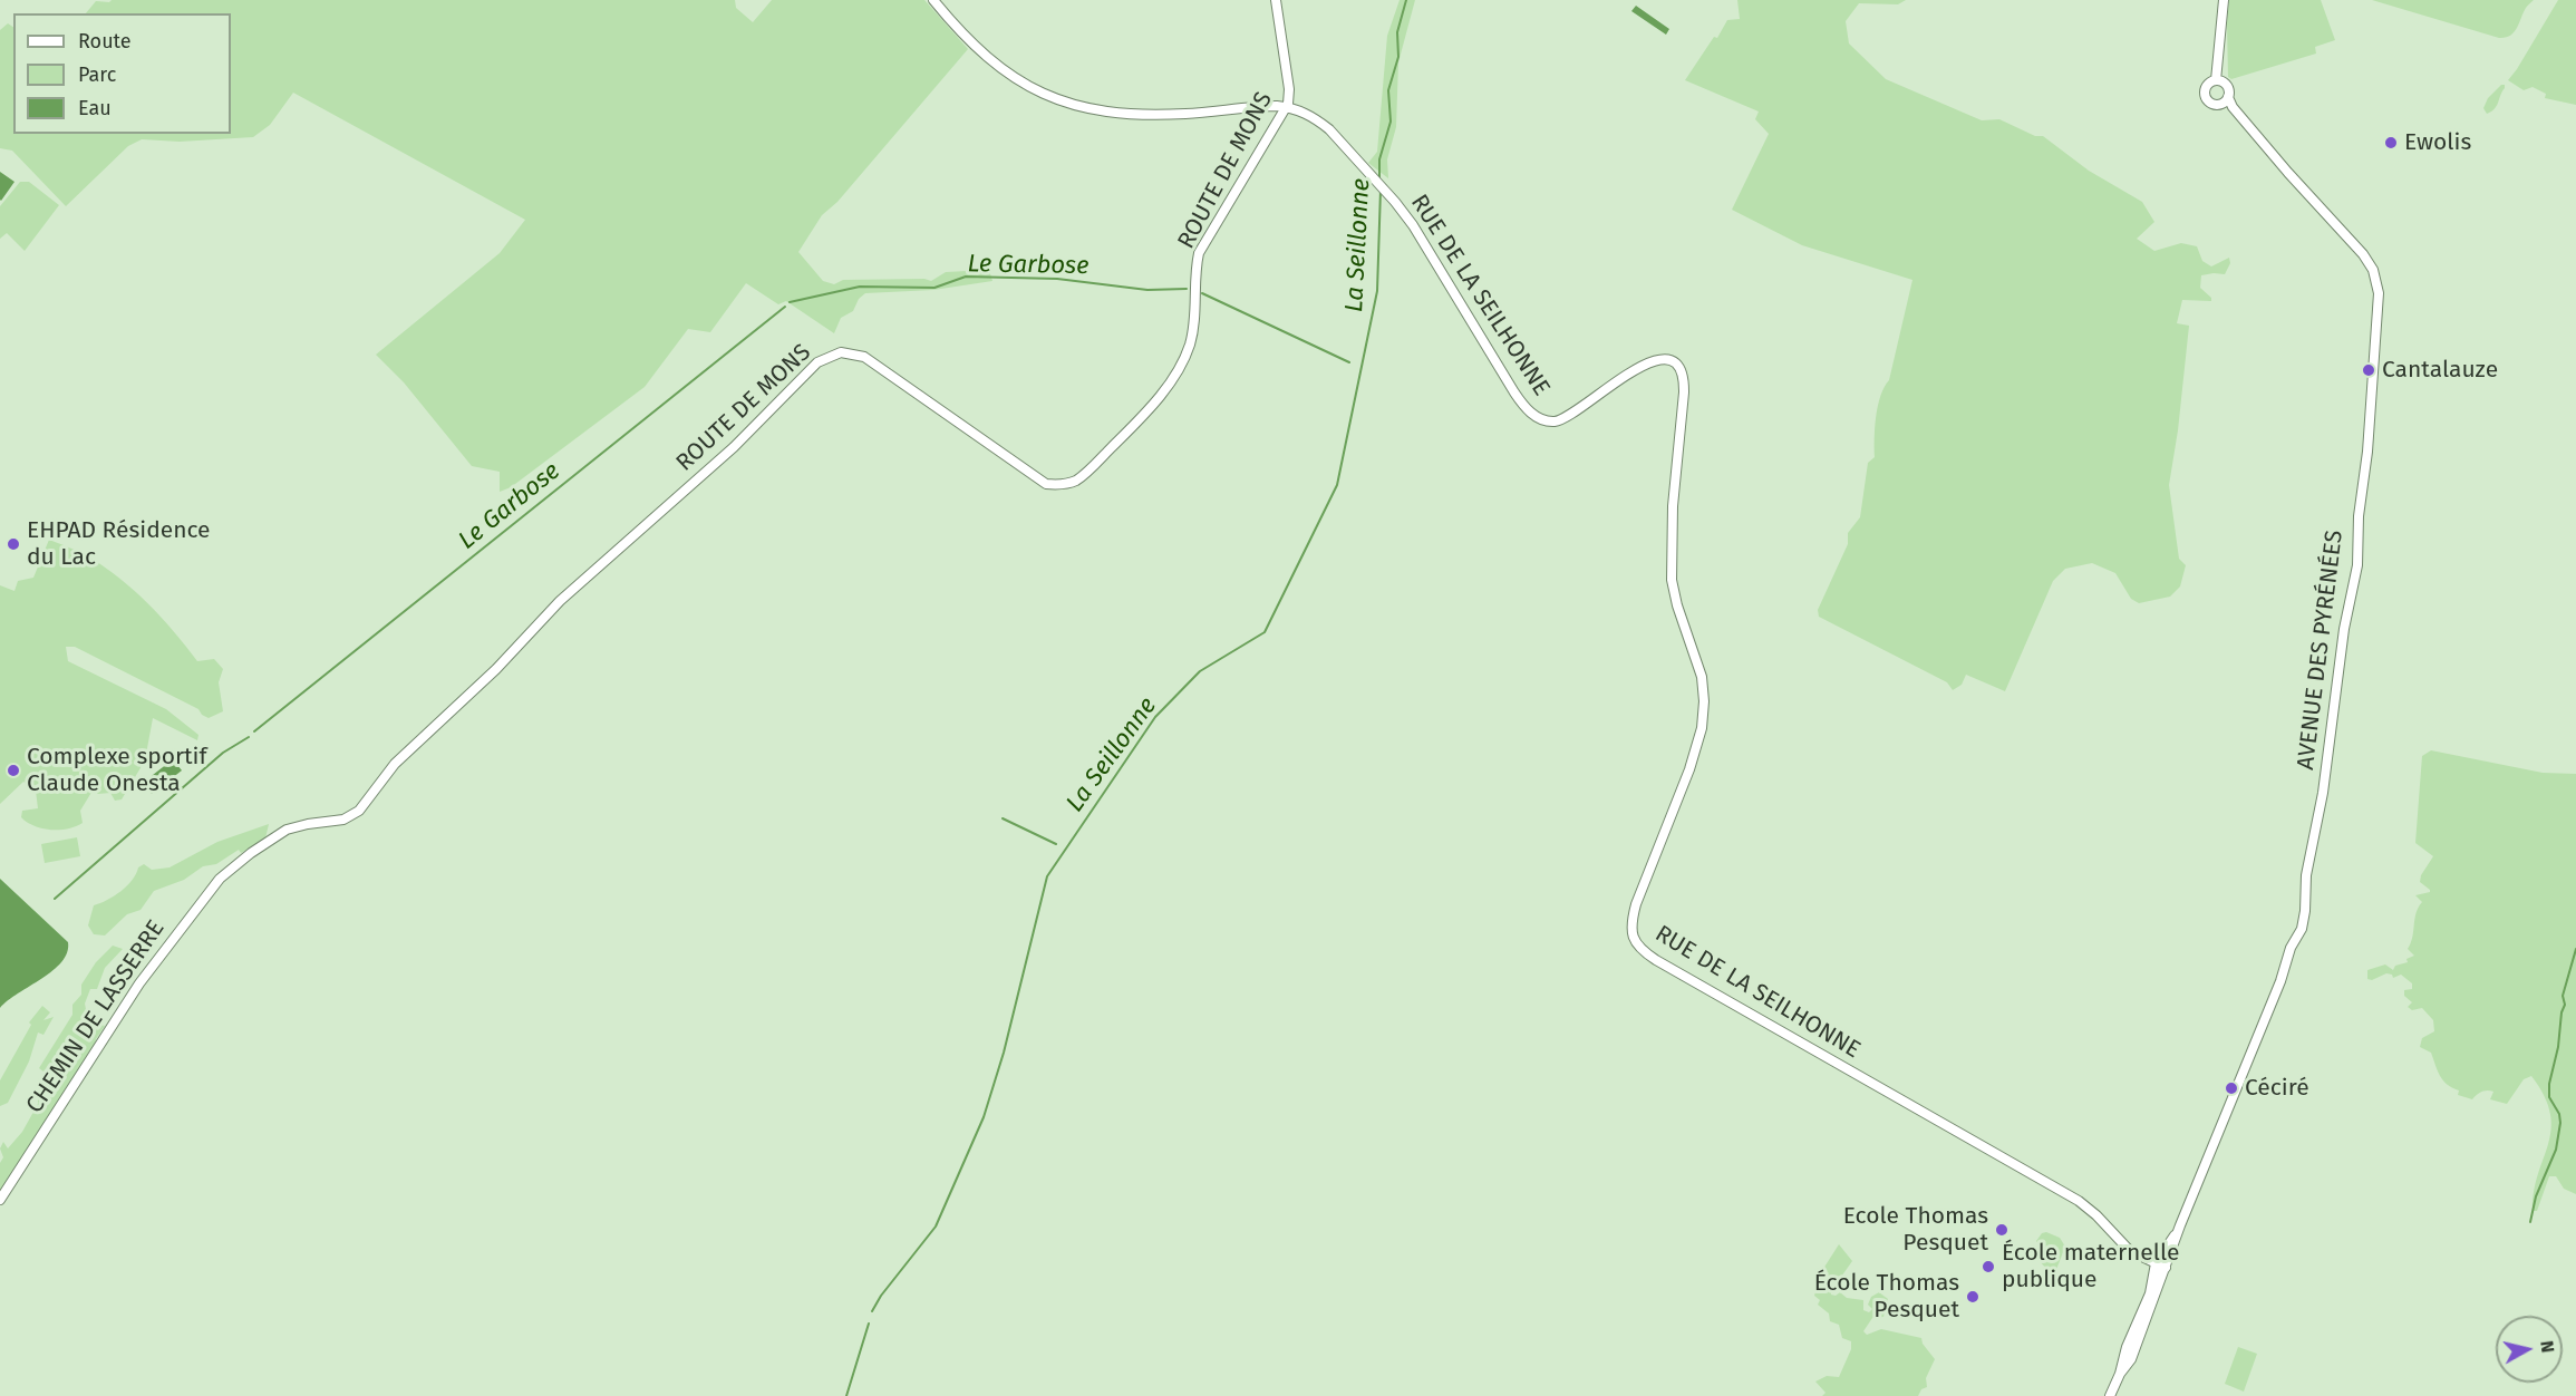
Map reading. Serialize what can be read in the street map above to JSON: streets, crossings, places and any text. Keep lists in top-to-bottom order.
{
  "streets": {
    "street": [
      "ROUTE DE MONS",
      "RUE DE LA SEILHONNE",
      "AVENUE DES PYRÉNÉES",
      "CHEMIN DE LASSERRE"
    ]
  },
  "crossings": [
    ["ROUTE DE MONS", "RUE DE LA SEILHONNE"],
    ["ROUTE DE MONS", "CHEMIN DE LASSERRE"],
    ["RUE DE LA SEILHONNE", "AVENUE DES PYRÉNÉES"]
  ],
  "water": ["La Seillonne", "Le Garbose"],
  "places": [
    "Ewolis",
    "Cantalauze",
    "EHPAD Résidence du Lac",
    "Complexe sportif Claude Onesta",
    "Céciré",
    "Ecole Thomas Pesquet",
    "École maternelle publique",
    "École Thomas Pesquet"
  ],
  "legend": ["Route", "Parc", "Eau"],
  "north": "right"
}
